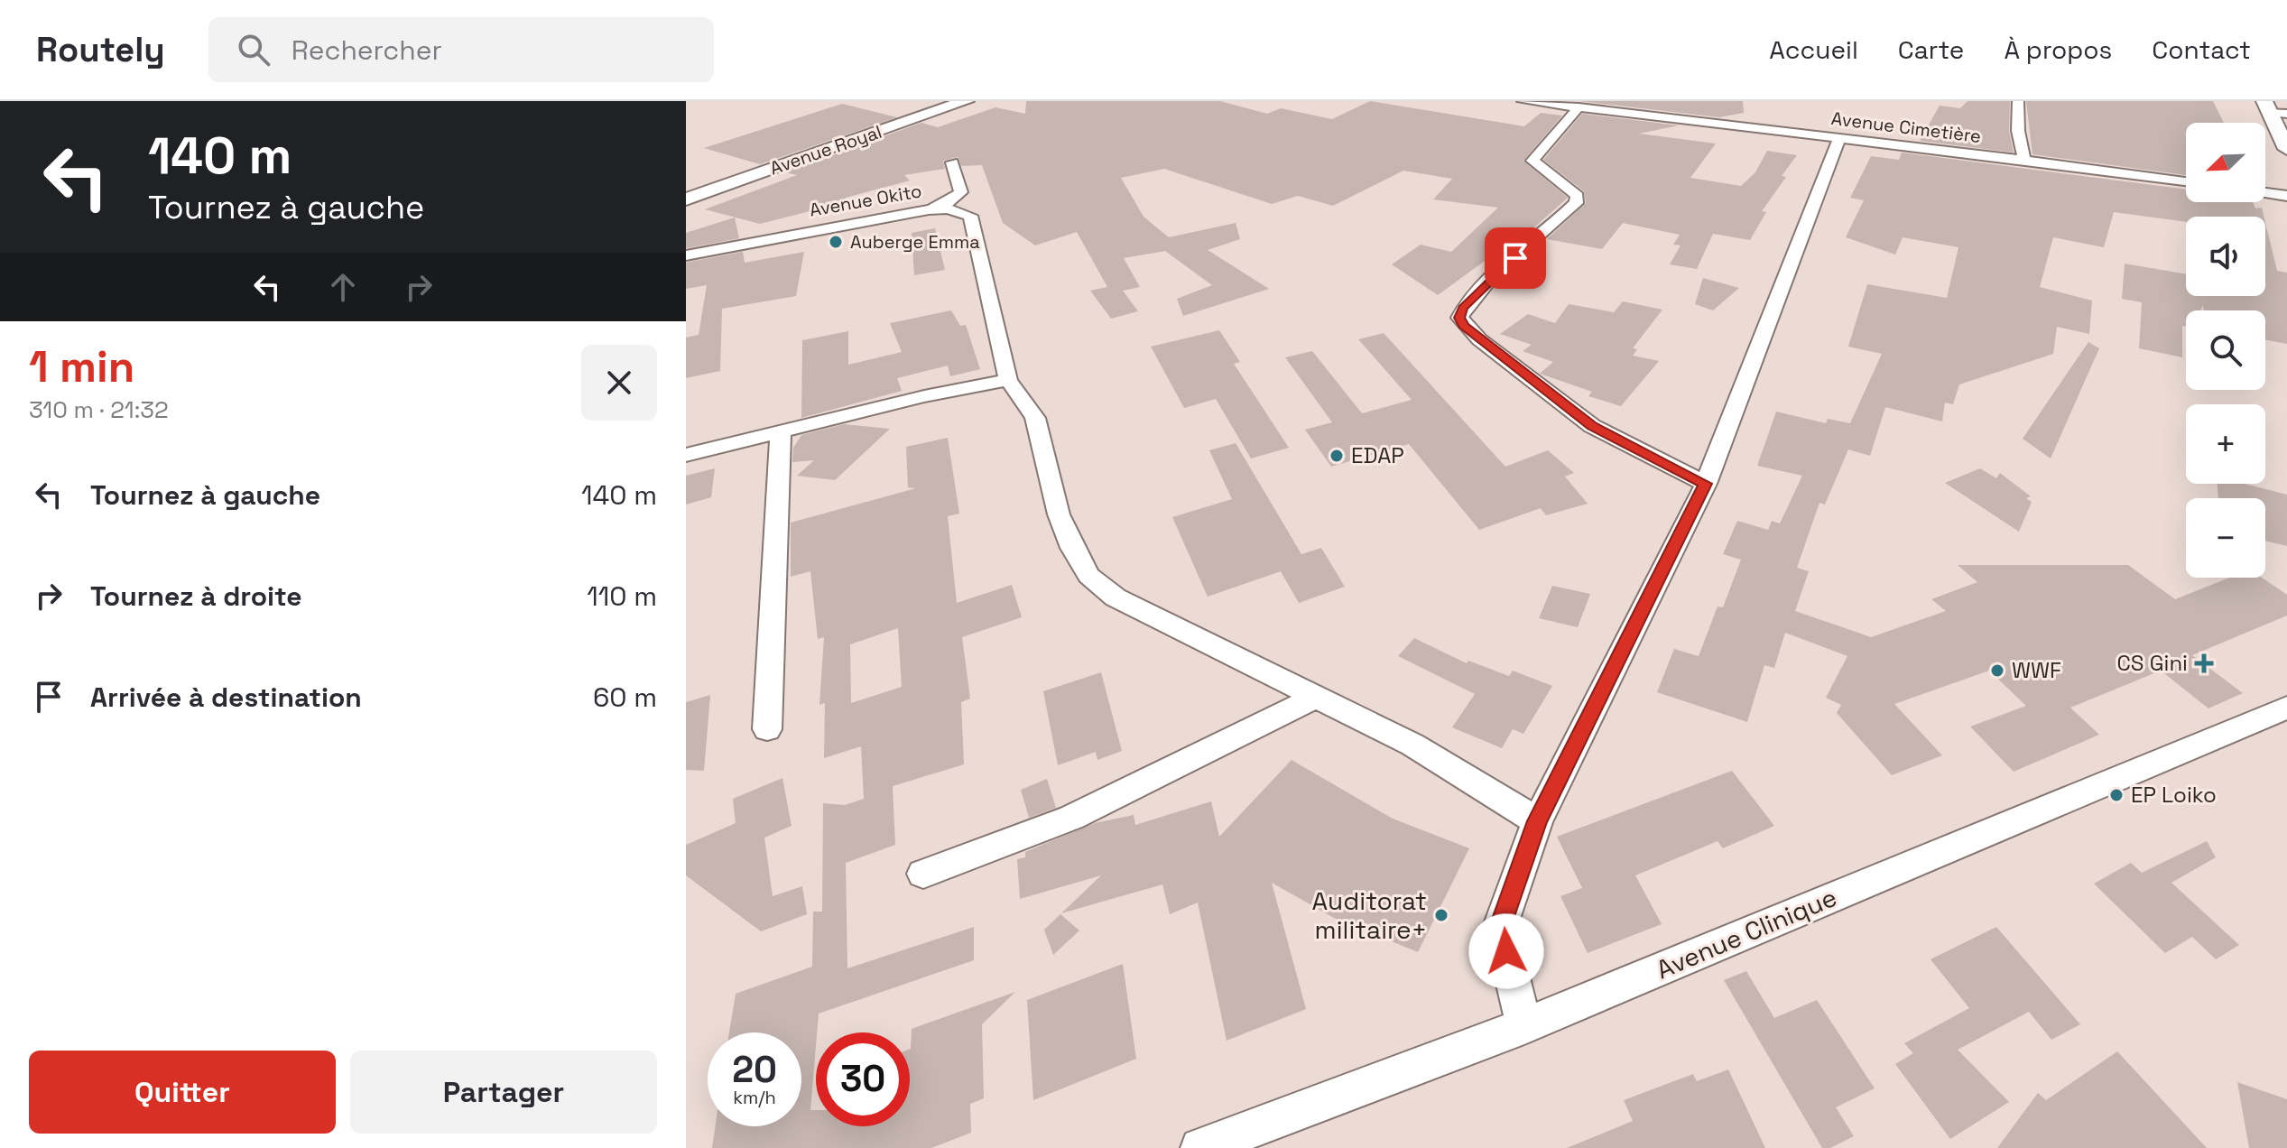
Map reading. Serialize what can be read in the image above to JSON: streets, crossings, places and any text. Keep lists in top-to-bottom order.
{
  "streets": {
    "street": [
      "Avenue Cimetière",
      "Avenue Royal",
      "Avenue Okito",
      "Avenue Clinique"
    ]
  },
  "places": {
    "other": [
      "Auberge Emma",
      "EDAP",
      "WWF",
      "EP Loiko",
      "Auditorat militaire+"
    ],
    "health": ["CS Gini"]
  },
  "north": "bottom left",
  "page": {
    "header": "Routely",
    "search": "Rechercher",
    "nav": [
      "Accueil",
      "Carte",
      "À propos",
      "Contact"
    ],
    "turn": ["140 m", "Tournez à gauche"],
    "map_buttons": ["+", "−"],
    "heading": ["1 min", "310 m · 21:32"],
    "list": [
      {
        "name": "Tournez à gauche",
        "value": "140 m"
      },
      {
        "name": "Tournez à droite",
        "value": "110 m"
      },
      {
        "name": "Arrivée à destination",
        "value": "60 m"
      }
    ],
    "speed": "20 km/h",
    "limit": "30",
    "buttons": ["Quitter", "Partager"]
  }
}
